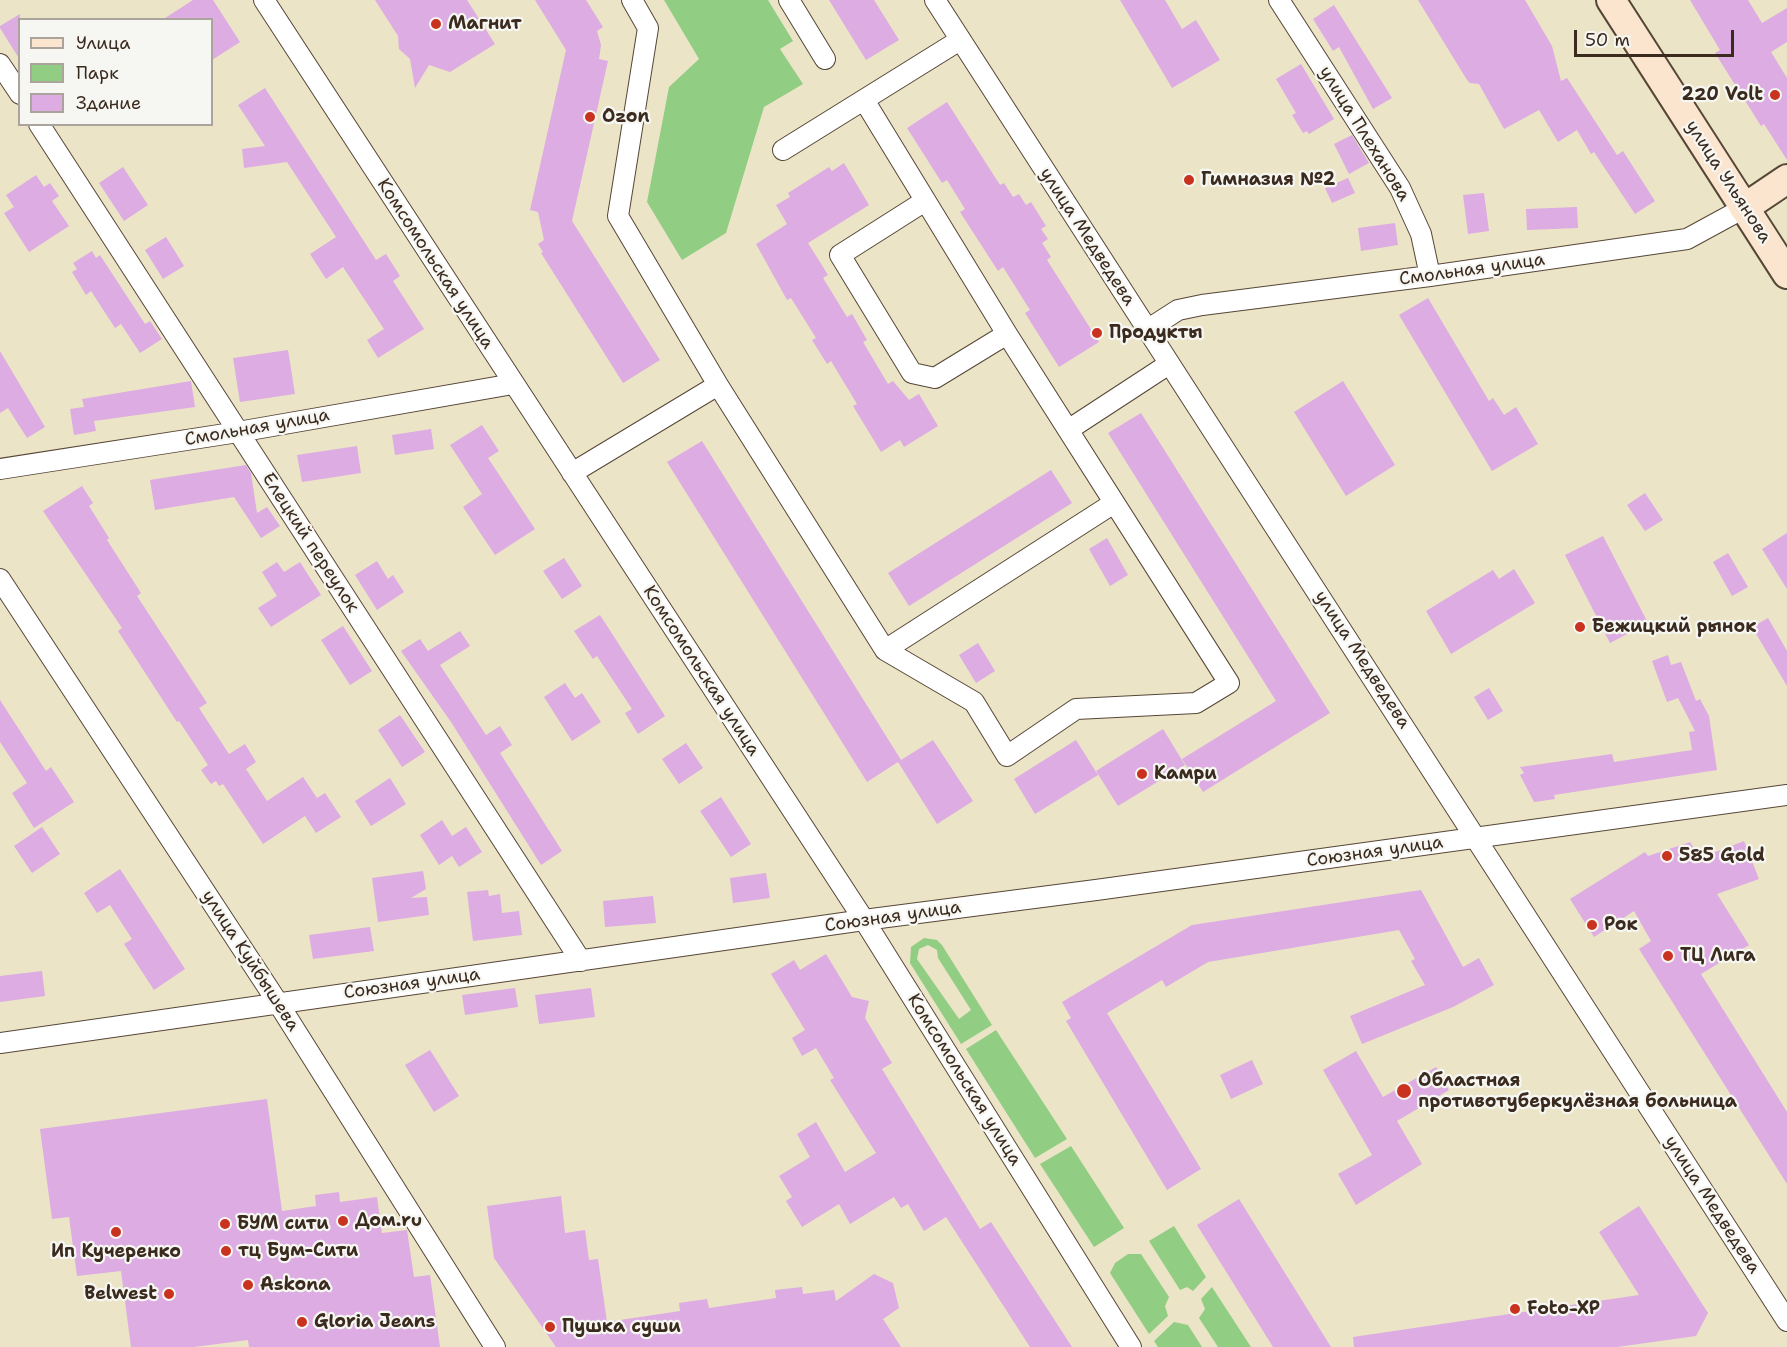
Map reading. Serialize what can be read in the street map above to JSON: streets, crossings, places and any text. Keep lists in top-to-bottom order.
{
  "streets": {
    "main road": ["улица Ульянова", "Смольная улица"],
    "street": [
      "улица Плеханова",
      "улица Медведева",
      "Комсомольская улица",
      "Елецкий переулок",
      "Союзная улица",
      "улица Куйбышева"
    ]
  },
  "crossings": [
    ["улица Плеханова", "Смольная улица"],
    ["улица Ульянова", "Смольная улица"],
    ["улица Медведева", "Смольная улица"],
    ["улица Медведева", "Союзная улица"],
    ["Комсомольская улица", "Смольная улица"],
    ["Комсомольская улица", "Союзная улица"],
    ["Смольная улица", "Елецкий переулок"],
    ["Елецкий переулок", "Союзная улица"],
    ["Союзная улица", "улица Куйбышева"]
  ],
  "places": [
    "Магнит",
    "220 Volt",
    "Ozon",
    "Гимназия №2",
    "Продукты",
    "Бежицкий рынок",
    "Камри",
    "585 Gold",
    "Рок",
    "ТЦ Лига",
    "Областная противотуберкулёзная больница",
    "Дом.ru",
    "БУМ сити",
    "Ип Кучеренко",
    "тц Бум-Сити",
    "Askona",
    "Belwest",
    "Foto-XP",
    "Gloria Jeans",
    "Пушка суши"
  ],
  "legend": ["Улица", "Парк", "Здание"],
  "scale_bar": "50 m"
}
